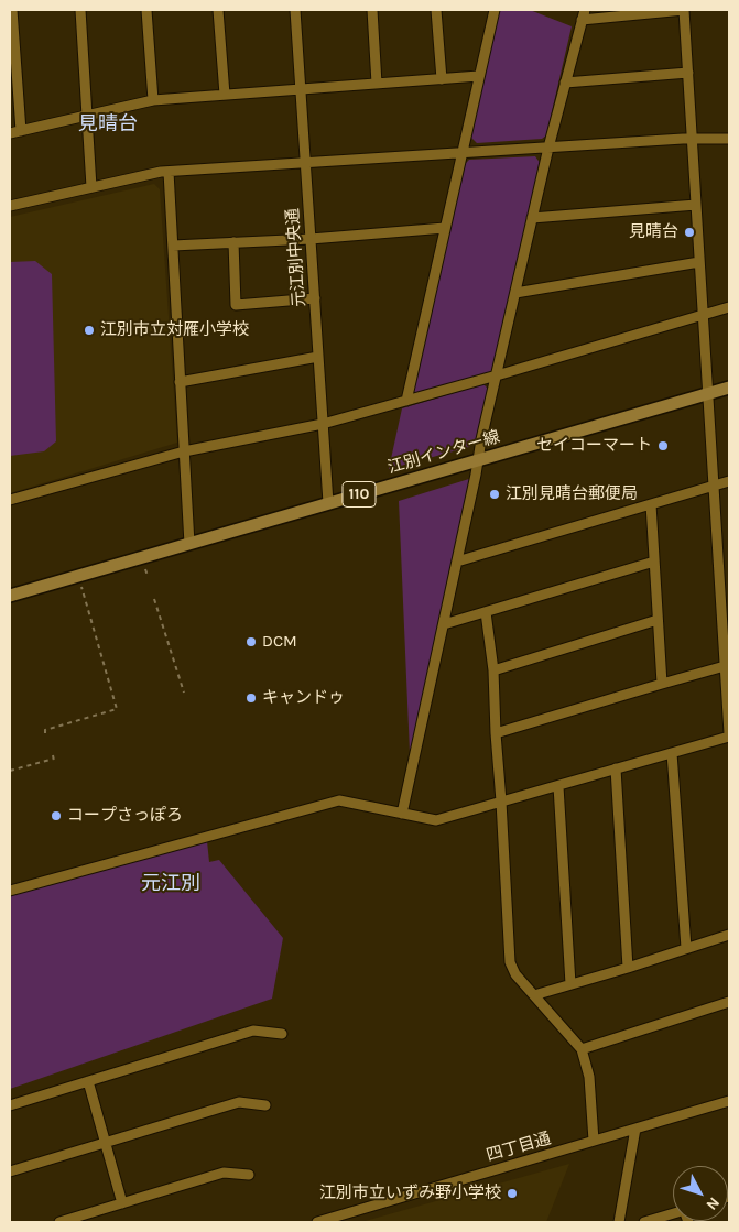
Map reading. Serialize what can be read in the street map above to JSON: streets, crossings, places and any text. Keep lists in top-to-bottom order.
{
  "streets": {
    "main road": ["江別インター線", "110"],
    "street": ["元江別中央通", "四丁目通"]
  },
  "crossings": [
    ["元江別中央通", "江別インター線"]
  ],
  "districts": ["見晴台", "元江別"],
  "places": [
    "見晴台",
    "江別市立対雁小学校",
    "セイコーマート",
    "江別見晴台郵便局",
    "DCM",
    "キャンドゥ",
    "コープさっぽろ",
    "江別市立いずみ野小学校"
  ],
  "north": "bottom right"
}
